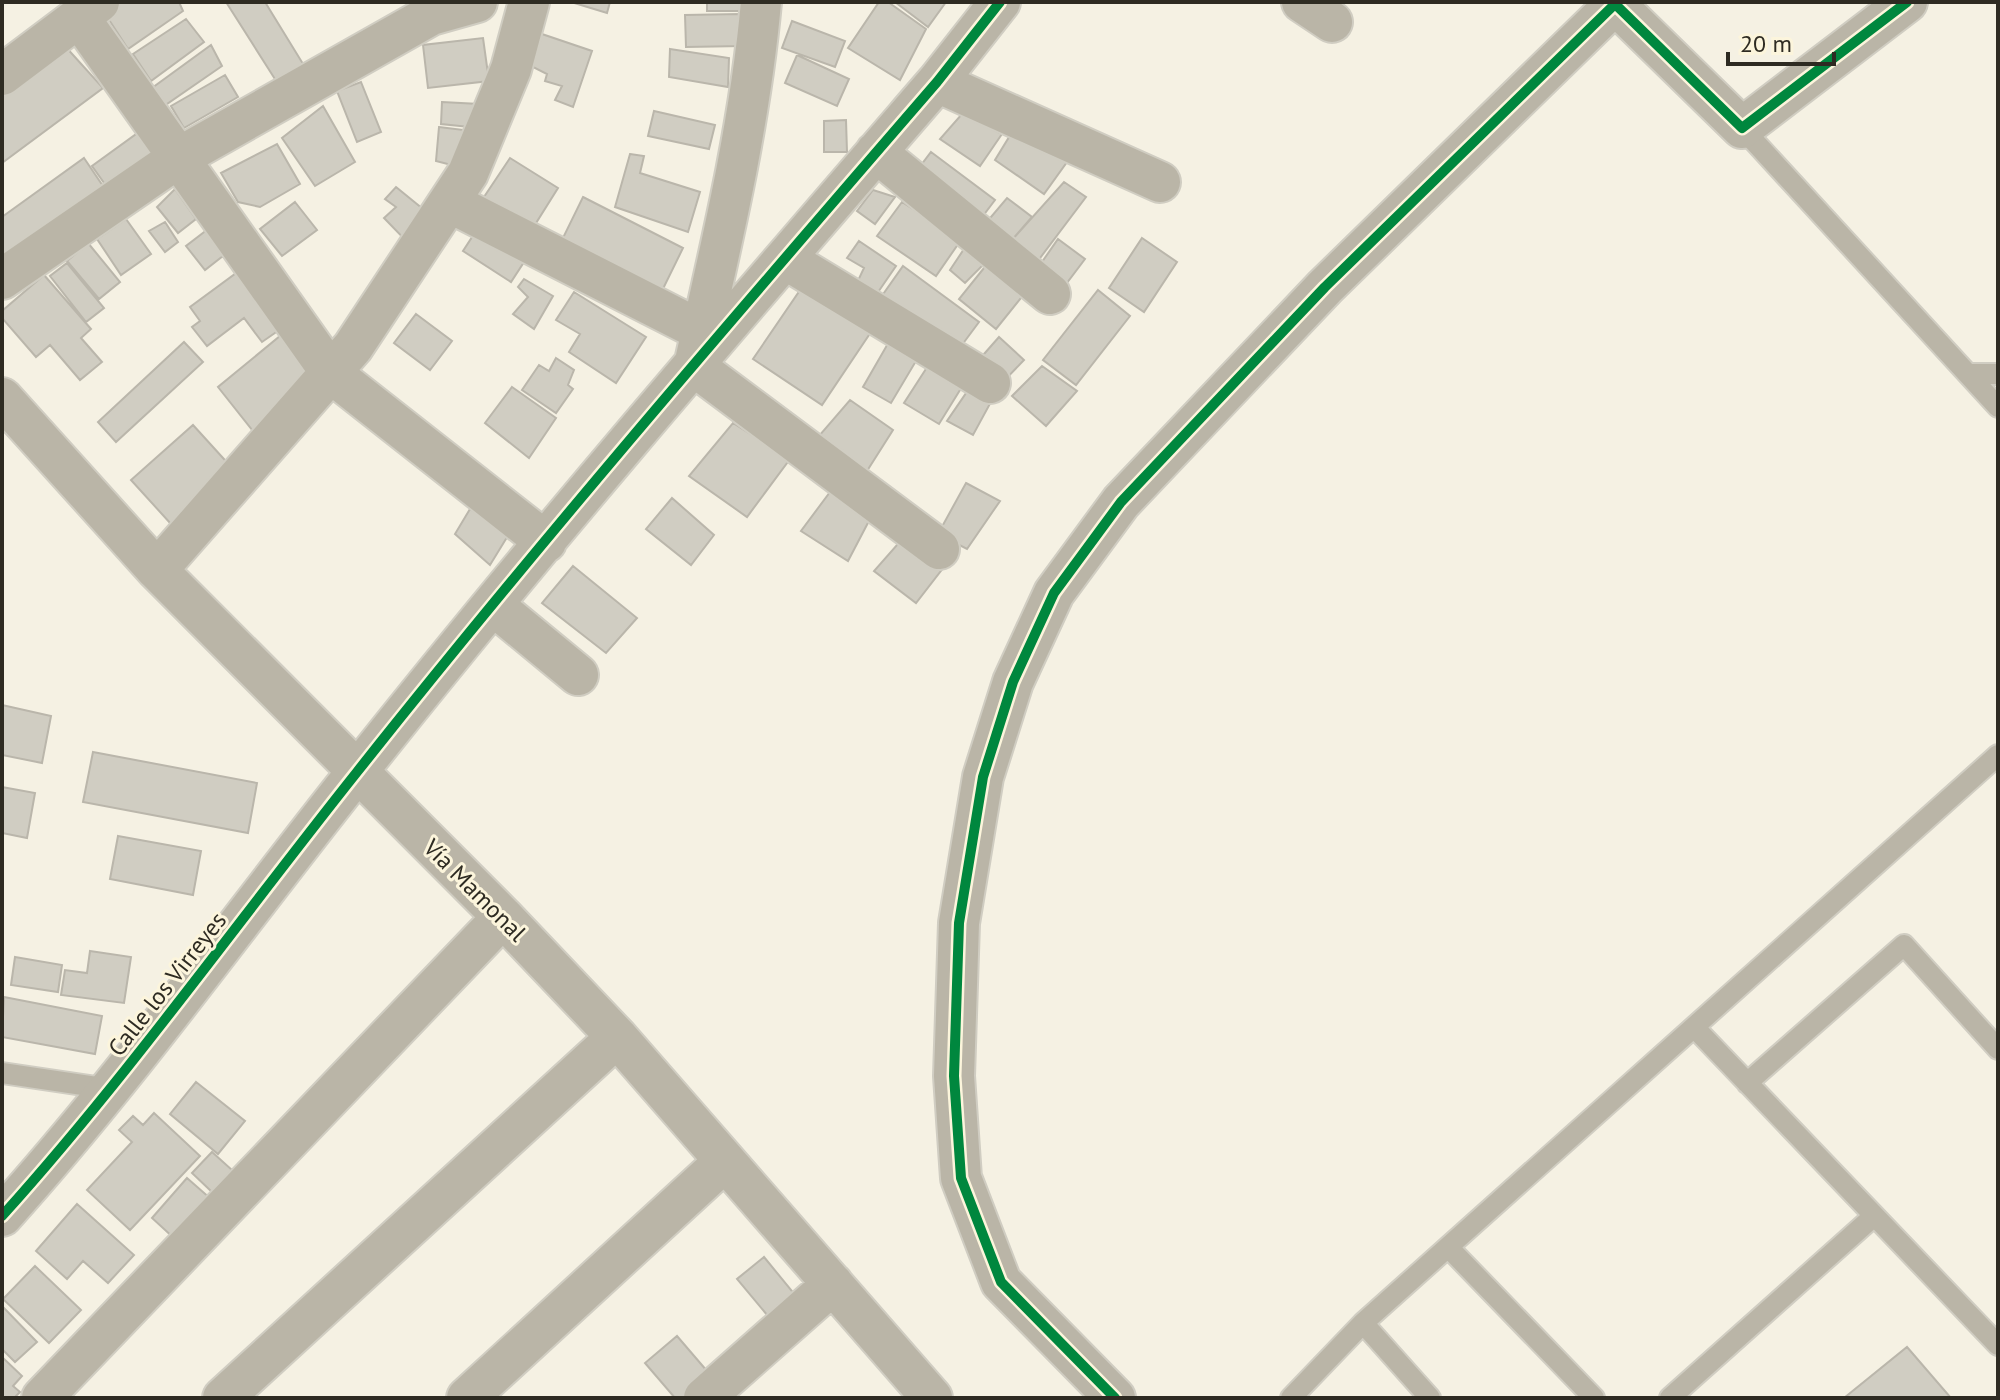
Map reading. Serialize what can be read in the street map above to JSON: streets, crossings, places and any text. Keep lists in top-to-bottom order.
{
  "streets": {
    "street": ["Vía Mamonal", "Calle los Virreyes"]
  },
  "crossings": [
    ["Vía Mamonal", "Calle los Virreyes"]
  ],
  "scale_bar": "20 m"
}
